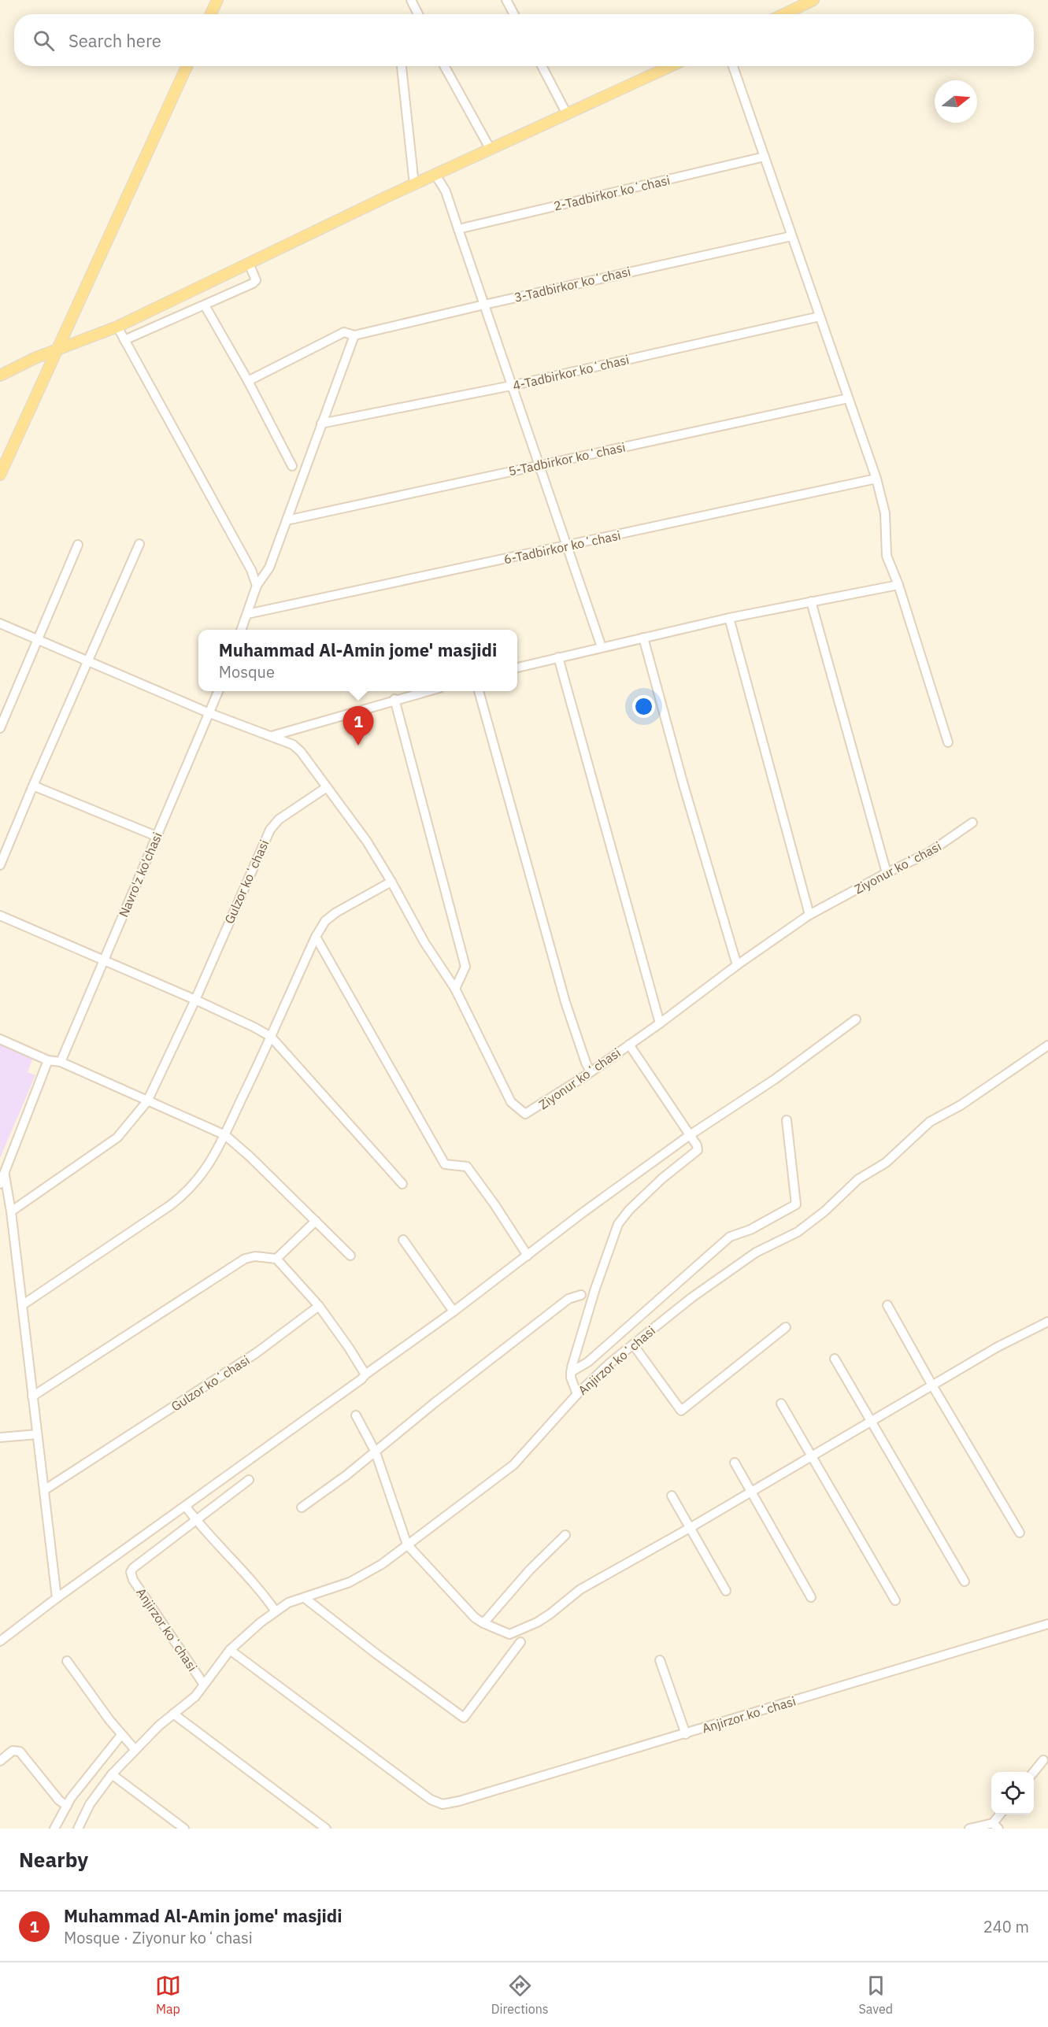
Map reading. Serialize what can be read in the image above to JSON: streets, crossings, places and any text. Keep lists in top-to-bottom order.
{
  "streets": {
    "street": [
      "2-Tadbirkor koʻchasi",
      "3-Tadbirkor koʻchasi",
      "4-Tadbirkor koʻchasi",
      "5-Tadbirkor koʻchasi",
      "6-Tadbirkor koʻchasi",
      "Ziyonur koʻchasi",
      "Navro'z ko'chasi",
      "Gulzor koʻchasi",
      "Anjirzor koʻchasi"
    ]
  },
  "crossings": [
    ["Ziyonur koʻchasi", "Navro'z ko'chasi"],
    ["Ziyonur koʻchasi", "Gulzor koʻchasi"]
  ],
  "north": "right",
  "page": {
    "search": "Search here",
    "popup": ["Muhammad Al-Amin jome' masjidi", "Mosque"],
    "pins": "1",
    "heading": "Nearby",
    "list": [
      {
        "mark": "1",
        "name": "Muhammad Al-Amin jome' masjidi",
        "note": "Mosque · Ziyonur koʻchasi",
        "value": "240 m"
      }
    ],
    "nav": ["Map", "Directions", "Saved"]
  }
}
